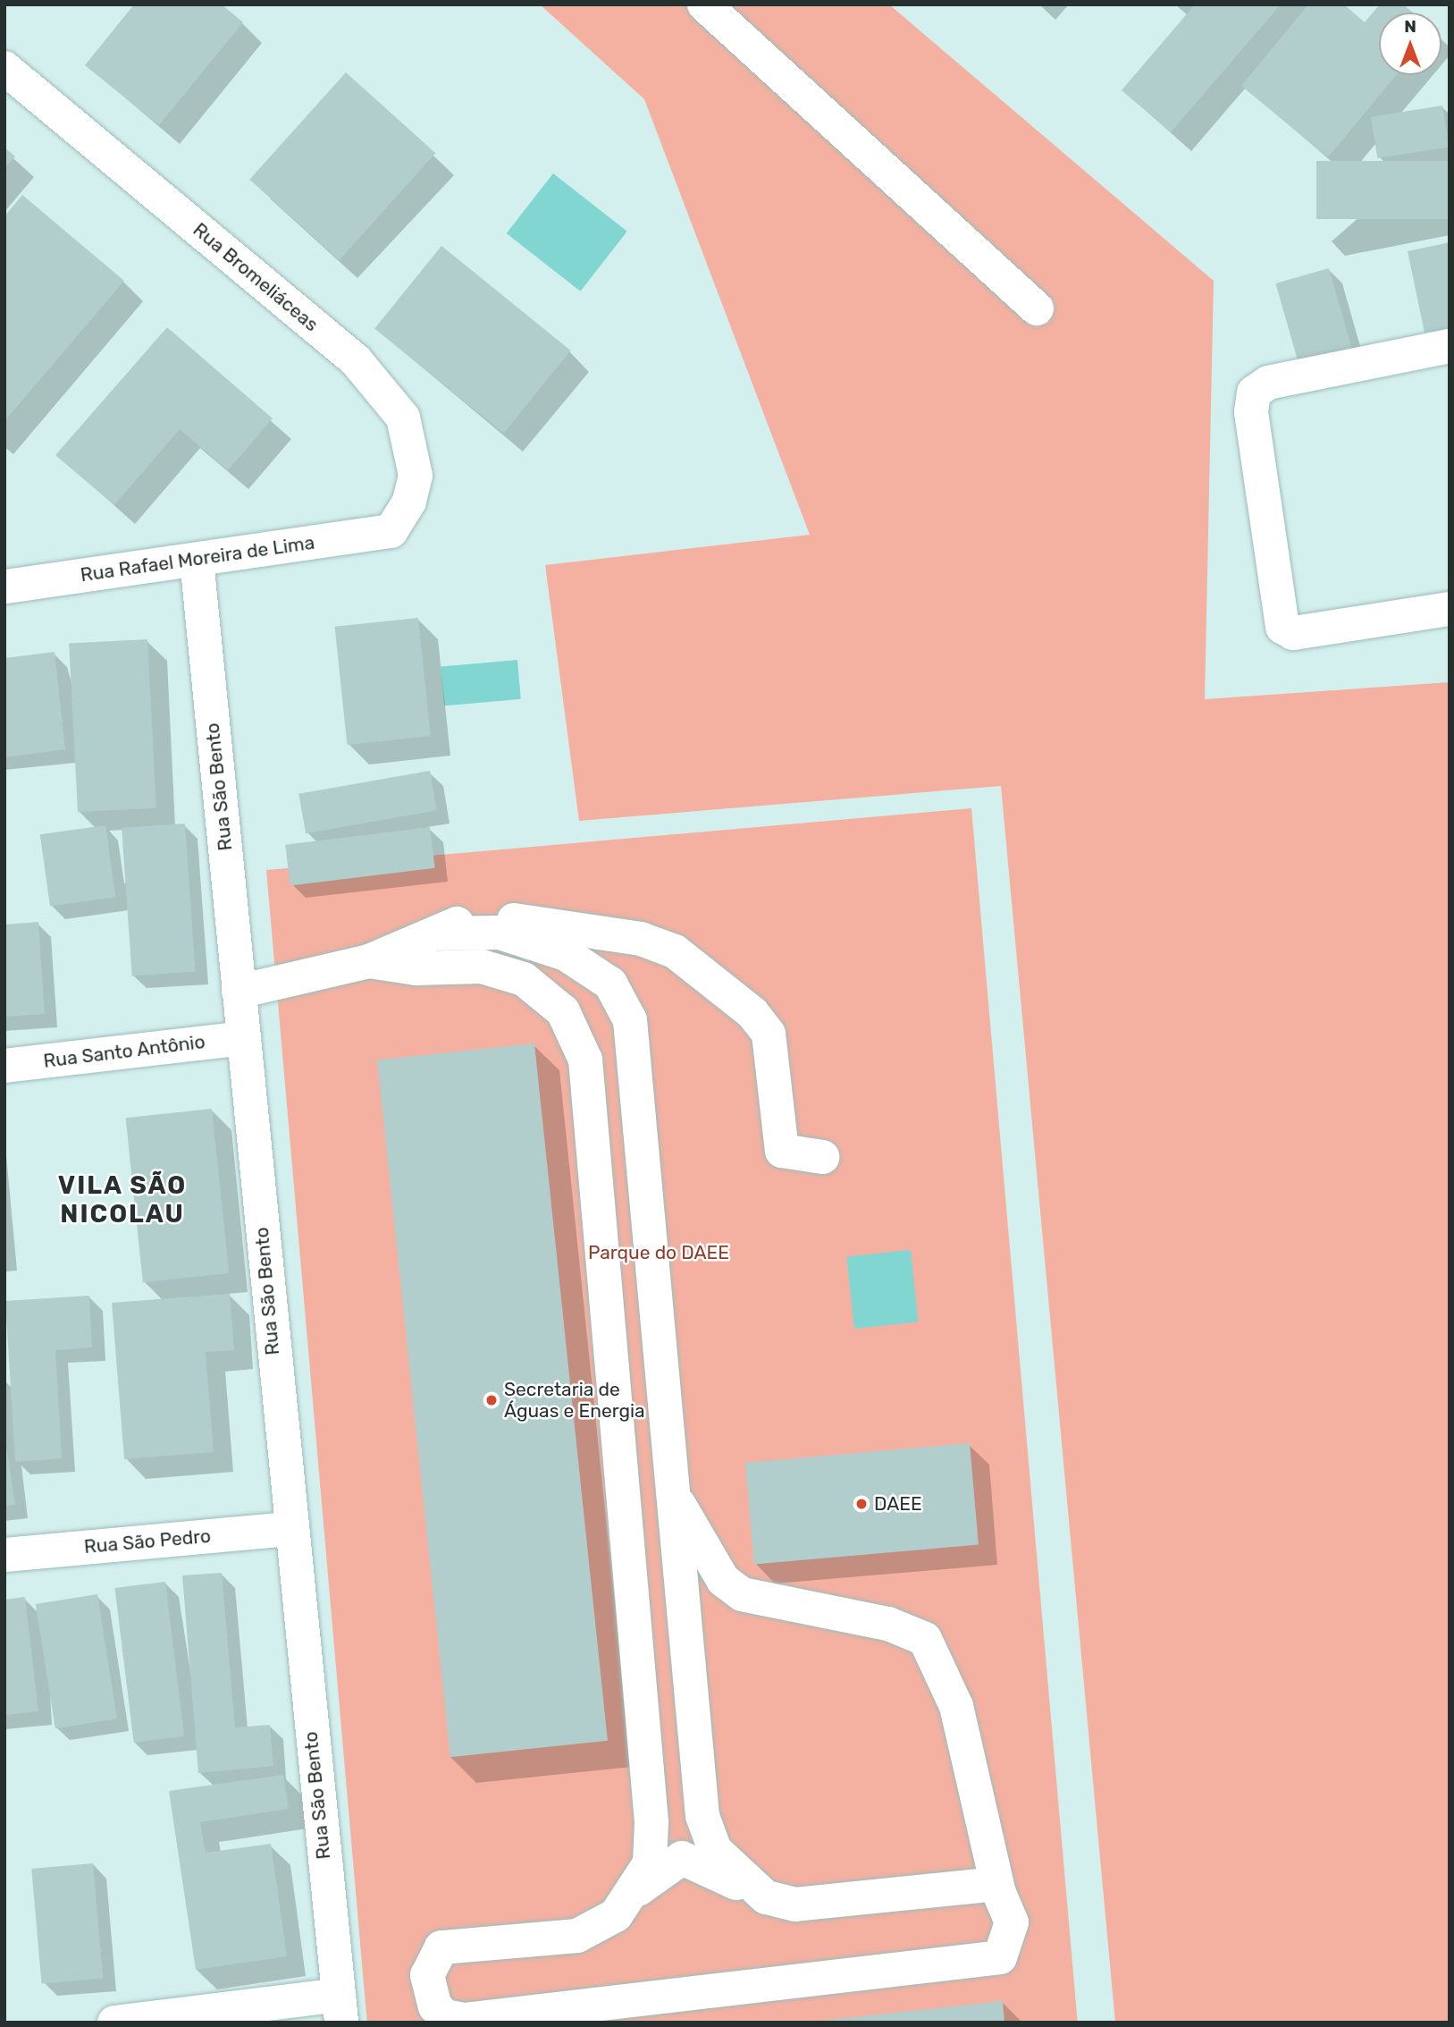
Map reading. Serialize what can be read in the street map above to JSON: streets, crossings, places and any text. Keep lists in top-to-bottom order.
{
  "streets": {
    "street": [
      "Rua Bromeliáceas",
      "Rua Rafael Moreira de Lima",
      "Rua São Bento",
      "Rua Santo Antônio",
      "Rua São Pedro"
    ]
  },
  "crossings": [
    ["Rua Bromeliáceas", "Rua Rafael Moreira de Lima"],
    ["Rua Rafael Moreira de Lima", "Rua São Bento"],
    ["Rua São Bento", "Rua Santo Antônio"],
    ["Rua São Bento", "Rua São Pedro"]
  ],
  "districts": ["VILA SÃO NICOLAU"],
  "parks": ["Parque do DAEE"],
  "places": ["Secretaria de Águas e Energia", "DAEE"],
  "north": "top"
}
